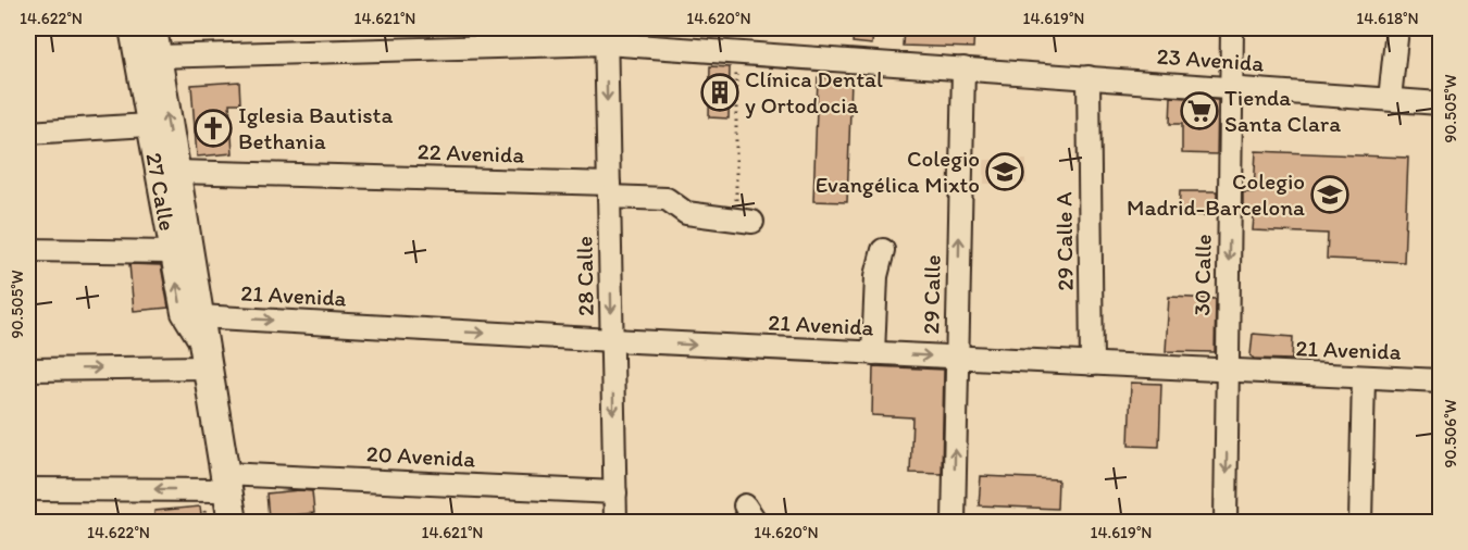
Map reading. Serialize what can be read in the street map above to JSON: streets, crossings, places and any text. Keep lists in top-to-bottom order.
{
  "streets": {
    "main road": ["27 Calle"],
    "street": [
      "23 Avenida",
      "22 Avenida",
      "29 Calle A",
      "30 Calle",
      "28 Calle",
      "29 Calle",
      "21 Avenida",
      "20 Avenida"
    ]
  },
  "crossings": [
    ["23 Avenida", "27 Calle"],
    ["23 Avenida", "29 Calle A"],
    ["23 Avenida", "30 Calle"],
    ["23 Avenida", "28 Calle"],
    ["23 Avenida", "29 Calle"],
    ["22 Avenida", "27 Calle"],
    ["22 Avenida", "28 Calle"],
    ["27 Calle", "21 Avenida"],
    ["27 Calle", "20 Avenida"],
    ["29 Calle A", "21 Avenida"],
    ["30 Calle", "21 Avenida"],
    ["28 Calle", "21 Avenida"],
    ["28 Calle", "20 Avenida"],
    ["29 Calle", "21 Avenida"]
  ],
  "one_way": ["28 Calle", "29 Calle", "21 Avenida"],
  "places": {
    "building": ["Clínica Dental y Ortodocia"],
    "supermarket": ["Tienda Santa Clara"],
    "church": ["Iglesia Bautista Bethania"],
    "school or university": ["Colegio Evangélica Mixto", "Colegio Madrid-Barcelona"]
  },
  "coordinates": [
    "14.622°N",
    "14.621°N",
    "14.620°N",
    "14.619°N",
    "14.618°N",
    "90.505°W",
    "90.506°W"
  ]
}
